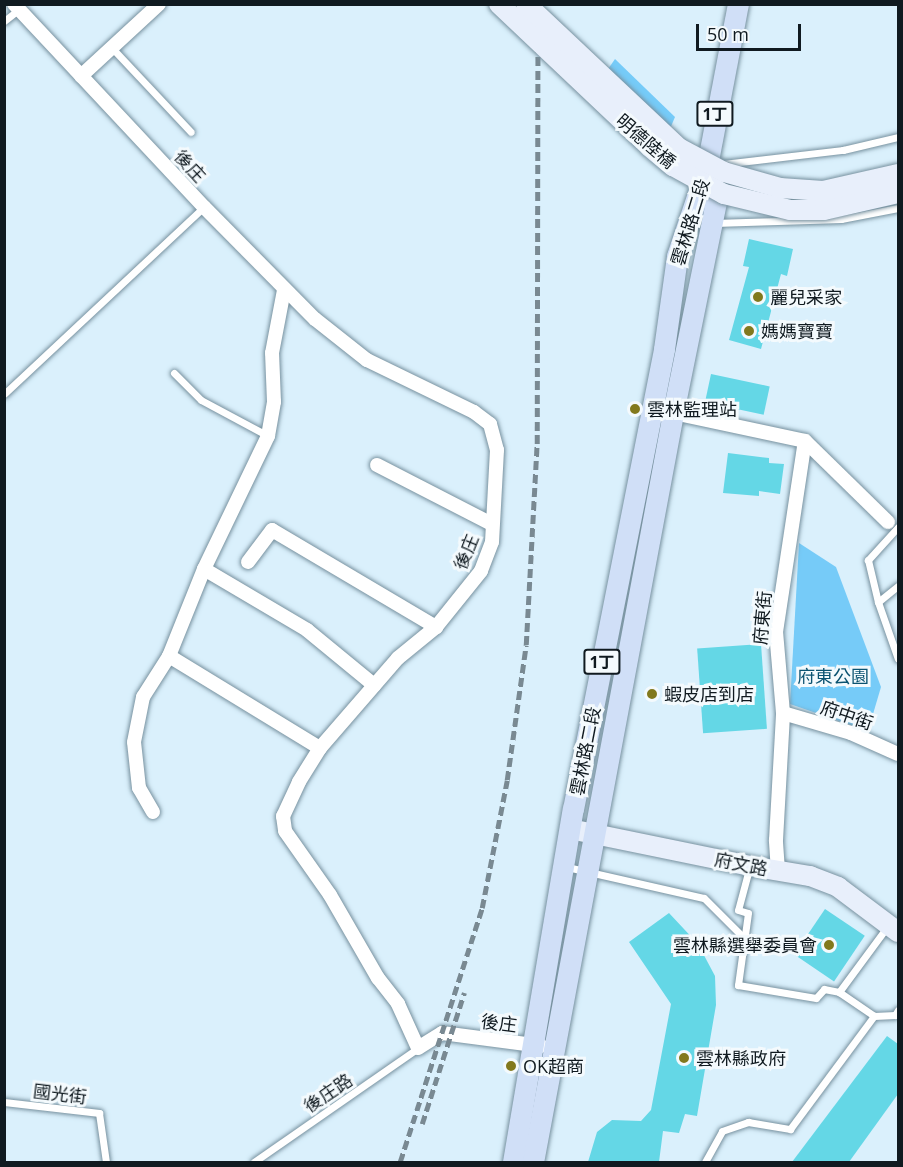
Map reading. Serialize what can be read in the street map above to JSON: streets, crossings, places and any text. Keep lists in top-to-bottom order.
{
  "streets": {
    "main road": [
      "1丁",
      "明德陸橋",
      "雲林路二段",
      "府文路"
    ],
    "street": ["後庄", "府東街", "府中街"],
    "lane": ["後庄路", "國光街"]
  },
  "crossings": [
    ["後庄", "雲林路二段"],
    ["後庄", "後庄路"],
    ["雲林路二段", "府文路"],
    ["府東街", "府中街"],
    ["府東街", "府文路"]
  ],
  "parks": ["府東公園"],
  "places": [
    "麗兒采家",
    "媽媽寶寶",
    "雲林監理站",
    "蝦皮店到店",
    "雲林縣選舉委員會",
    "雲林縣政府",
    "OK超商"
  ],
  "scale_bar": "50 m"
}
